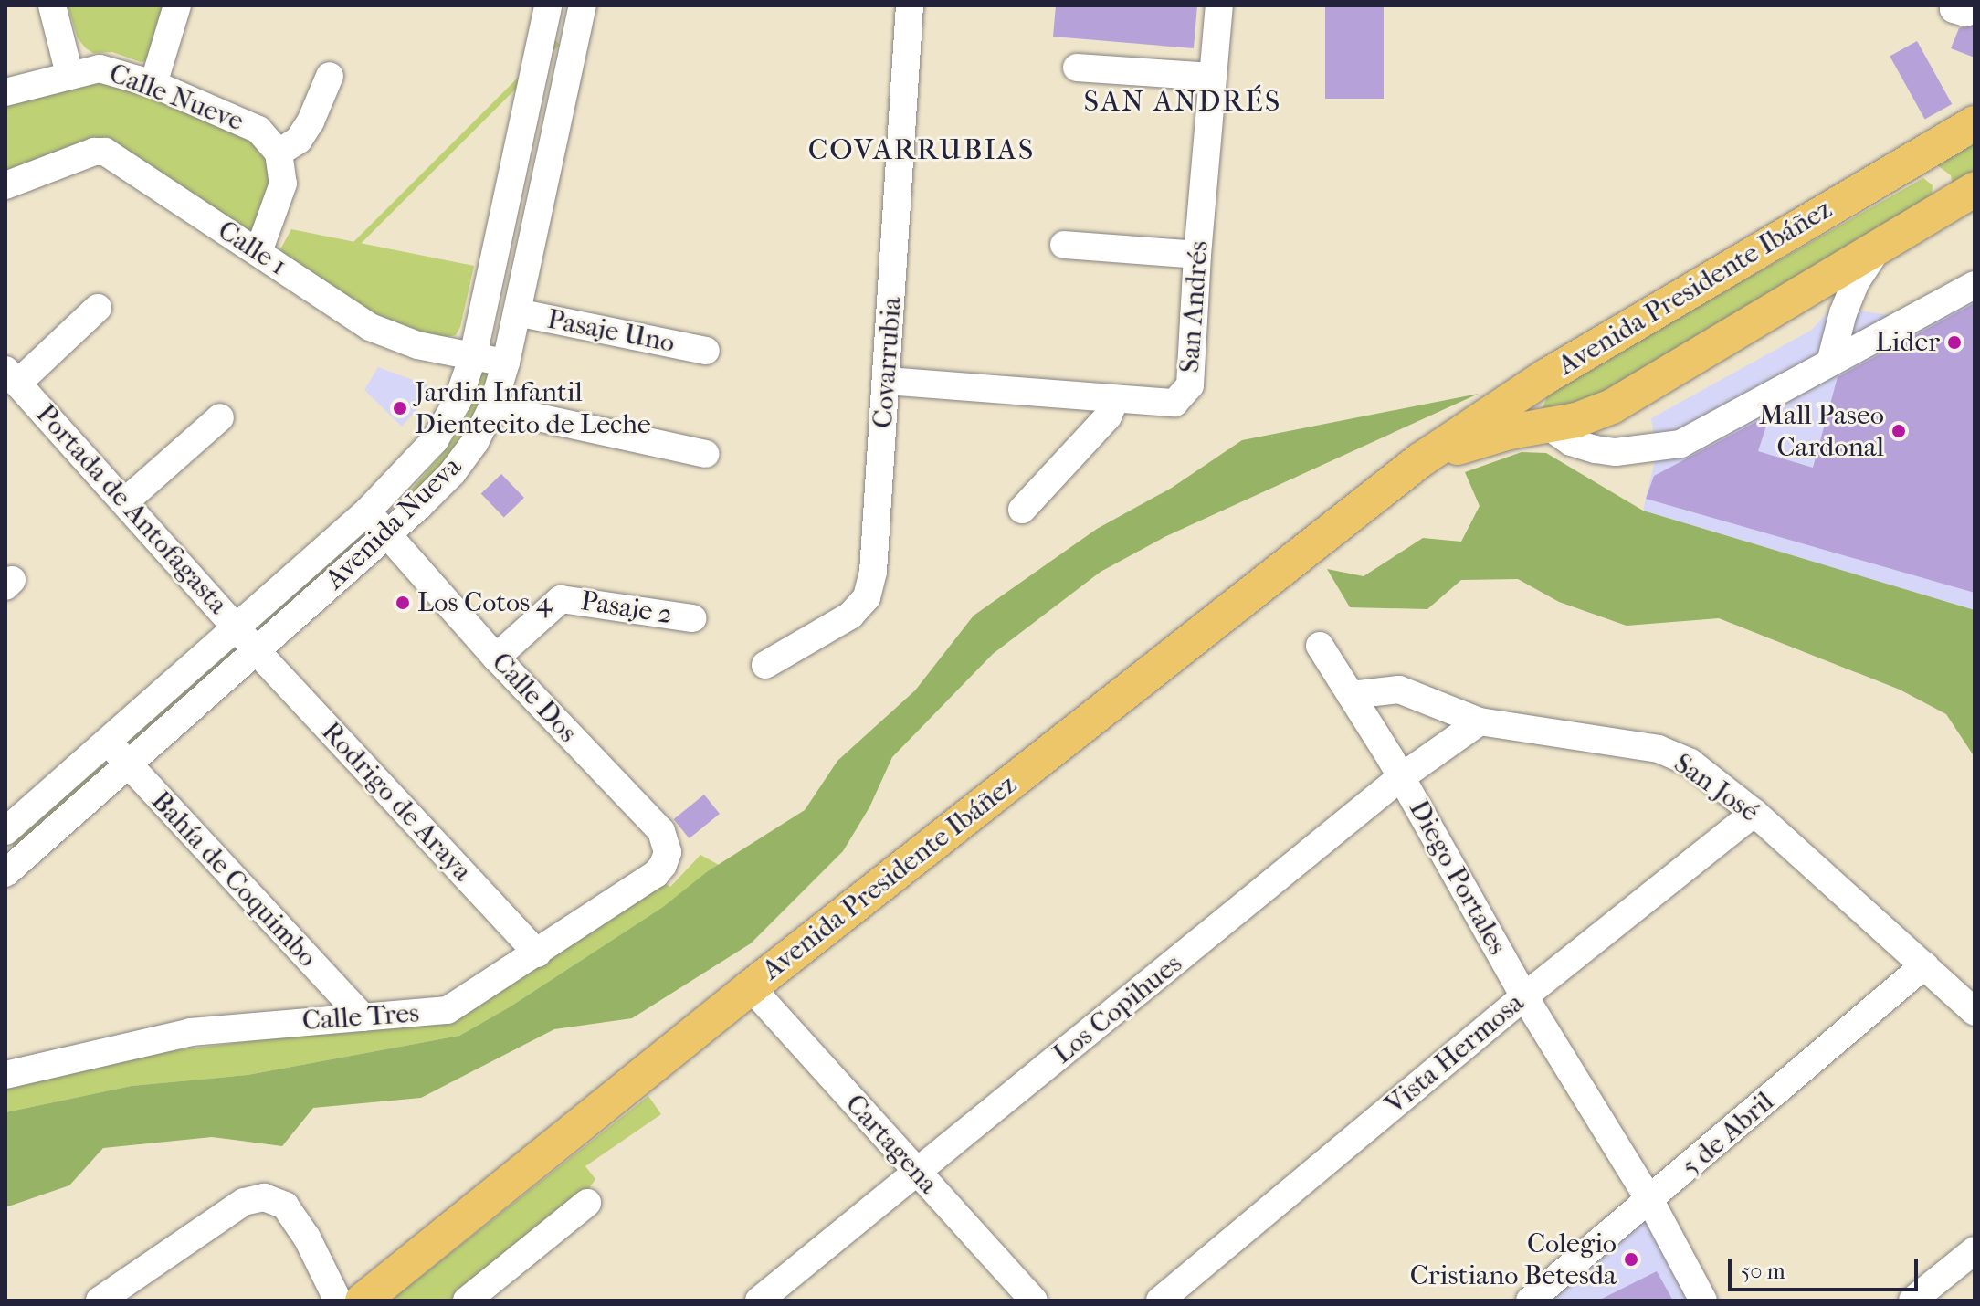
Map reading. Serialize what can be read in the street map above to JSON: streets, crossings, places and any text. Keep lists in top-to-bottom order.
{
  "streets": {
    "main road": ["Avenida Presidente Ibáñez"],
    "street": [
      "Calle Nueve",
      "Calle 1",
      "San Andrés",
      "Pasaje Uno",
      "Covarrubia",
      "Portada de Antofagasta",
      "Avenida Nueva",
      "Pasaje 2",
      "Calle Dos",
      "San José",
      "Rodrigo de Araya",
      "Diego Portales",
      "Bahía de Coquimbo",
      "Los Copihues",
      "Calle Tres",
      "Vista Hermosa",
      "5 de Abril",
      "Cartagena"
    ]
  },
  "crossings": [
    ["Calle 1", "Avenida Nueva"],
    ["Avenida Presidente Ibáñez", "Cartagena"],
    ["San Andrés", "Covarrubia"],
    ["Pasaje Uno", "Avenida Nueva"],
    ["Portada de Antofagasta", "Avenida Nueva"],
    ["Portada de Antofagasta", "Rodrigo de Araya"],
    ["Avenida Nueva", "Calle Dos"],
    ["Avenida Nueva", "Rodrigo de Araya"],
    ["Avenida Nueva", "Bahía de Coquimbo"],
    ["Pasaje 2", "Calle Dos"],
    ["Calle Dos", "Calle Tres"],
    ["San José", "Diego Portales"],
    ["San José", "Los Copihues"],
    ["San José", "Vista Hermosa"],
    ["San José", "5 de Abril"],
    ["Rodrigo de Araya", "Calle Tres"],
    ["Diego Portales", "Los Copihues"],
    ["Diego Portales", "Vista Hermosa"],
    ["Diego Portales", "5 de Abril"],
    ["Bahía de Coquimbo", "Calle Tres"],
    ["Los Copihues", "Cartagena"]
  ],
  "districts": ["SAN ANDRÉS", "COVARRUBIAS"],
  "places": [
    "Lider",
    "Jardin Infantil Dientecito de Leche",
    "Mall Paseo Cardonal",
    "Los Cotos 4",
    "Colegio Cristiano Betesda"
  ],
  "scale_bar": "50 m"
}
